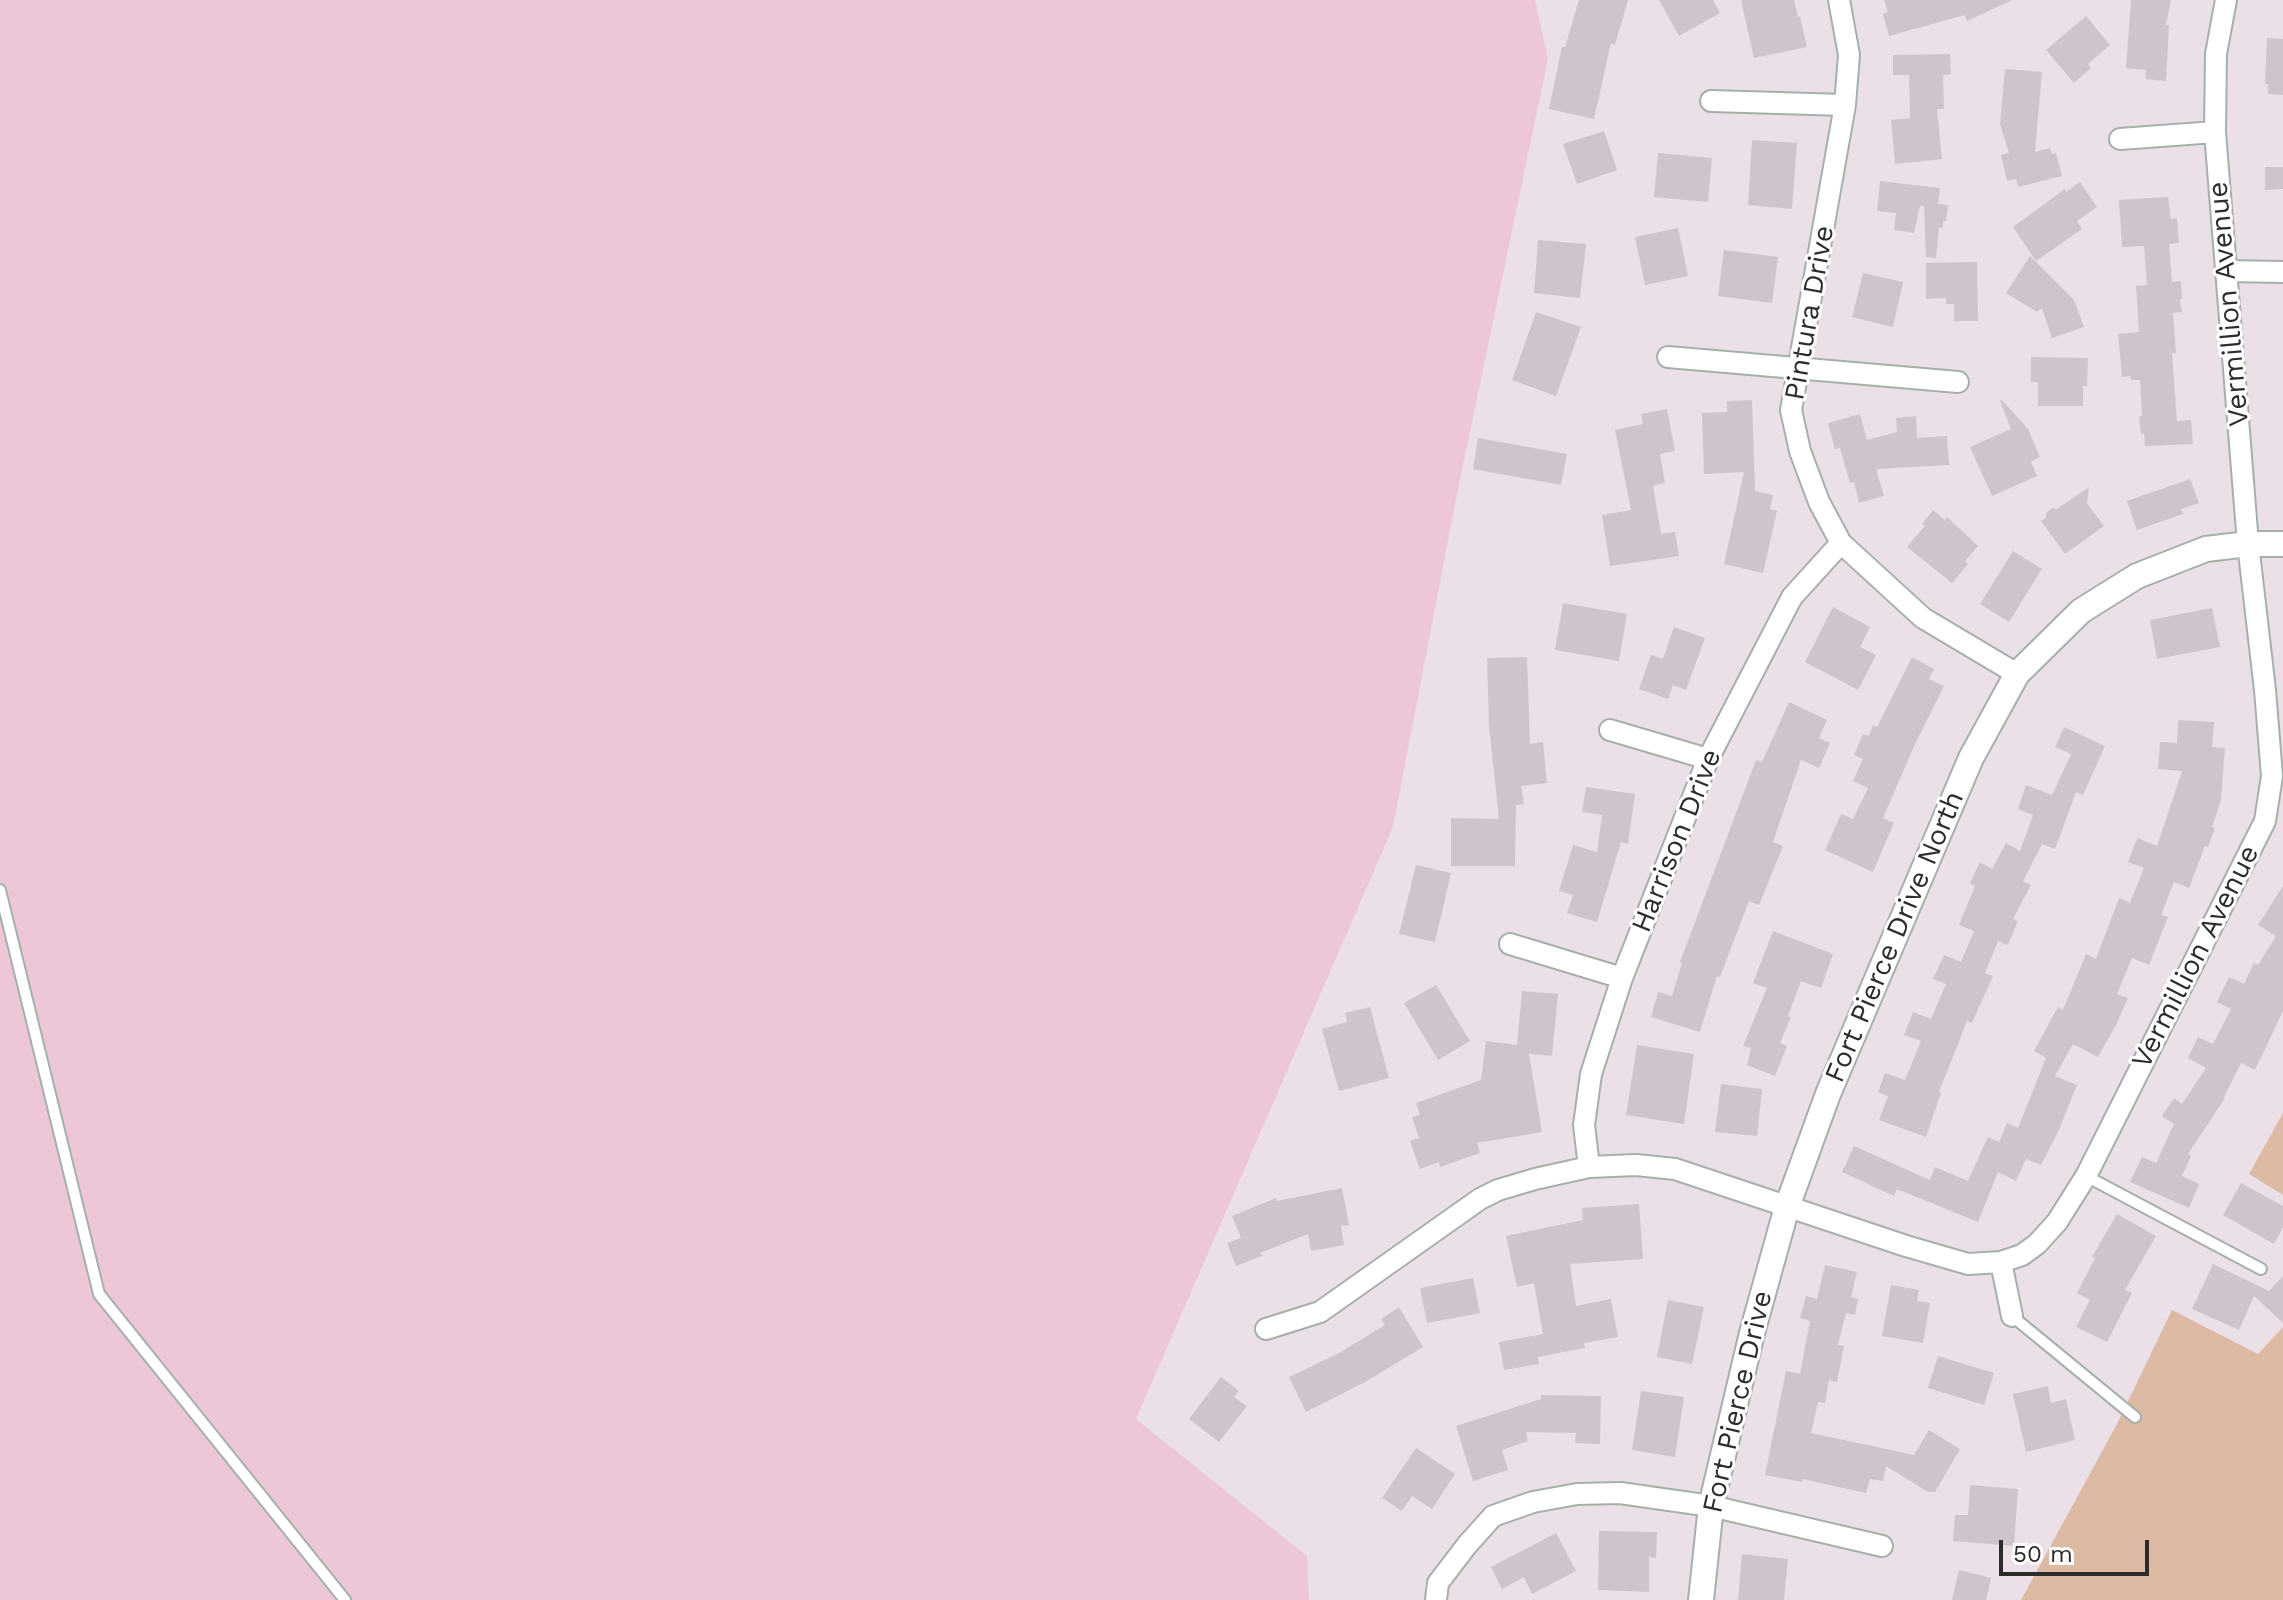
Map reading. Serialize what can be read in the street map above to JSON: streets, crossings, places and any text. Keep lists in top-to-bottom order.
{
  "streets": {
    "street": [
      "Vermillion Avenue",
      "Pintura Drive",
      "Harrison Drive",
      "Fort Pierce Drive North",
      "Fort Pierce Drive"
    ]
  },
  "crossings": [
    ["Vermillion Avenue", "Harrison Drive"],
    ["Vermillion Avenue", "Fort Pierce Drive North"],
    ["Vermillion Avenue", "Fort Pierce Drive"],
    ["Pintura Drive", "Harrison Drive"],
    ["Pintura Drive", "Fort Pierce Drive North"],
    ["Fort Pierce Drive North", "Fort Pierce Drive"]
  ],
  "scale_bar": "50 m"
}
